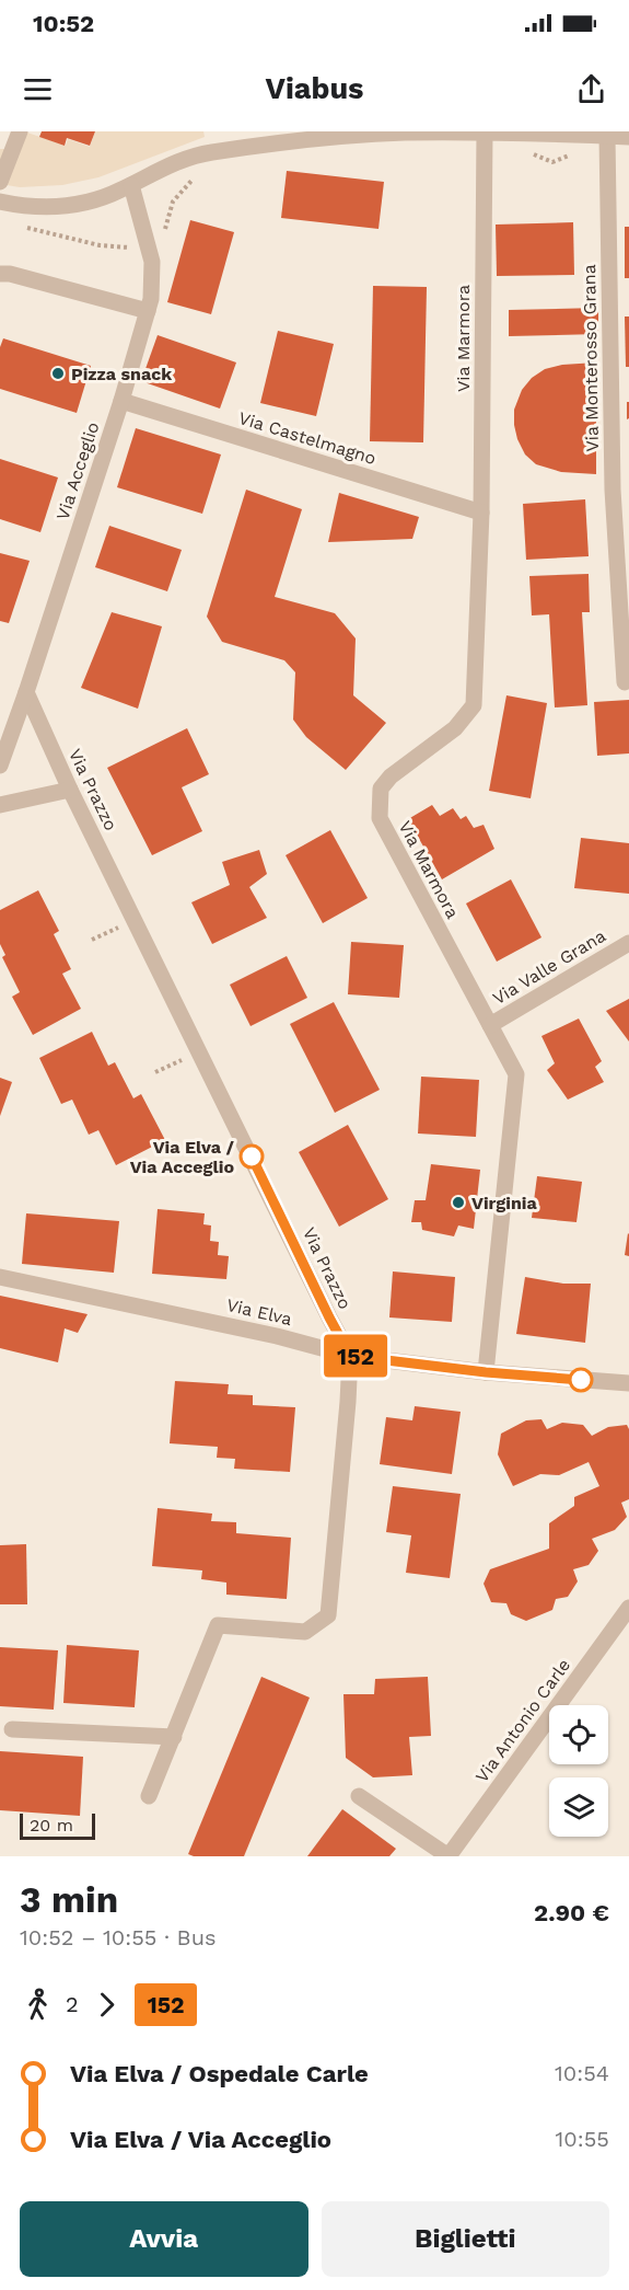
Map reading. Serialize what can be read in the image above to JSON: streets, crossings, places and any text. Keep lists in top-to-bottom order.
{
  "streets": {
    "street": [
      "Via Marmora",
      "Via Monterosso Grana",
      "Via Castelmagno",
      "Via Acceglio",
      "Via Prazzo",
      "Via Valle Grana",
      "Via Elva",
      "Via Antonio Carle"
    ]
  },
  "crossings": [
    ["Via Marmora", "Via Castelmagno"],
    ["Via Marmora", "Via Valle Grana"],
    ["Via Marmora", "Via Elva"],
    ["Via Castelmagno", "Via Acceglio"],
    ["Via Acceglio", "Via Prazzo"],
    ["Via Prazzo", "Via Elva"]
  ],
  "places": ["Pizza snack", "Via Elva / Via Acceglio", "Virginia"],
  "lines": ["bus line 152"],
  "scale_bar": "20 m",
  "page": {
    "status": "10:52",
    "header": "Viabus",
    "on_map": "152",
    "scale": "20 m",
    "heading": ["3 min", "10:52 – 10:55 · Bus", "2.90 €"],
    "legs": ["2", "152"],
    "list": [
      {
        "name": "Via Elva / Ospedale Carle",
        "value": "10:54"
      },
      {
        "name": "Via Elva / Via Acceglio",
        "value": "10:55"
      }
    ],
    "buttons": ["Avvia", "Biglietti"]
  }
}
